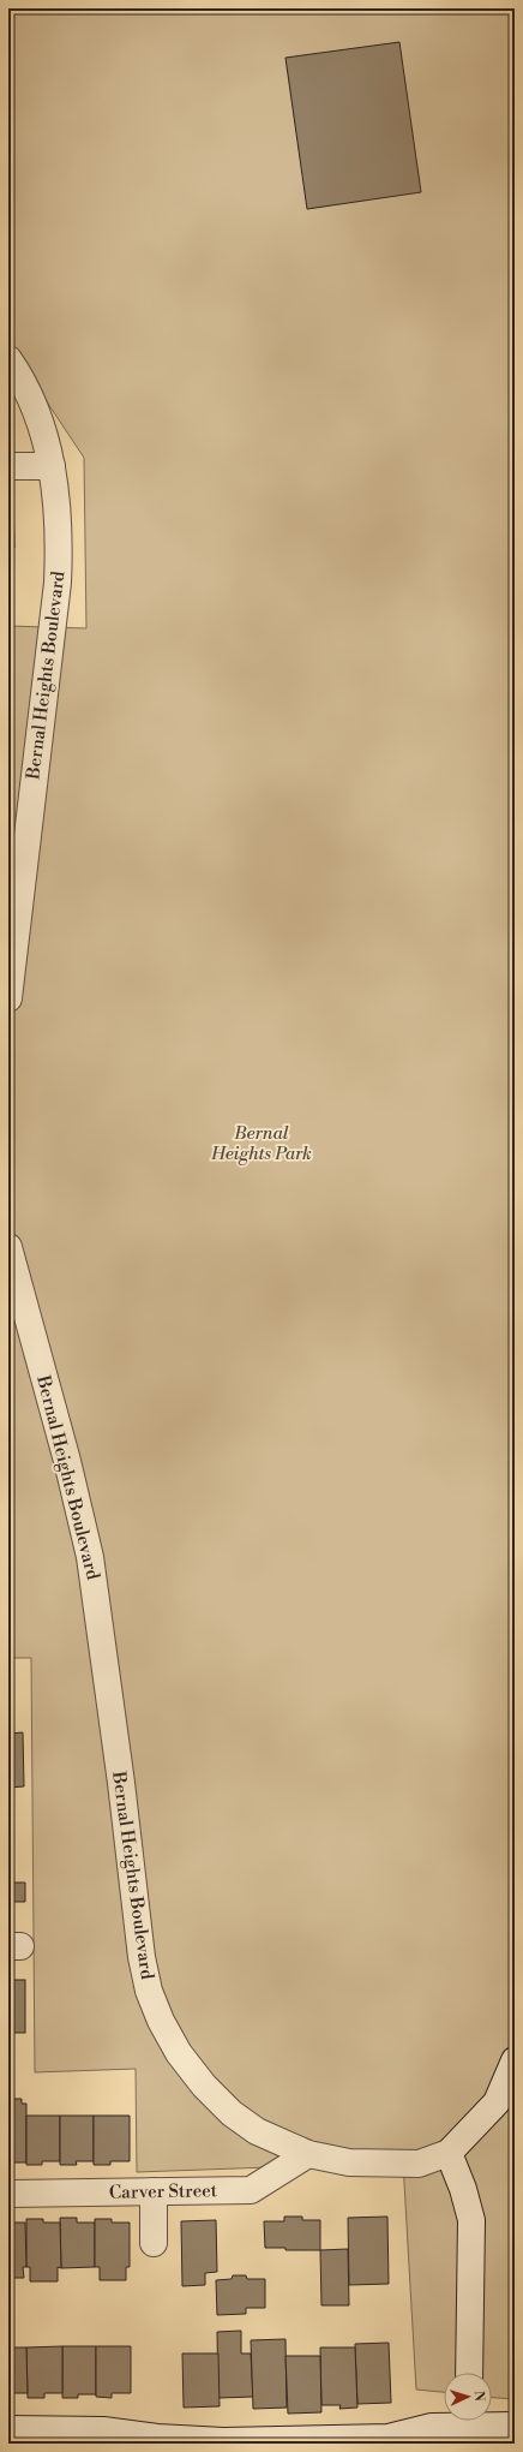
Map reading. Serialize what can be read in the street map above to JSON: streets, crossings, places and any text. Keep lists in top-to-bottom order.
{
  "streets": {
    "street": ["Bernal Heights Boulevard", "Carver Street"]
  },
  "crossings": [
    ["Bernal Heights Boulevard", "Carver Street"]
  ],
  "parks": ["Bernal Heights Park"],
  "north": "right"
}
